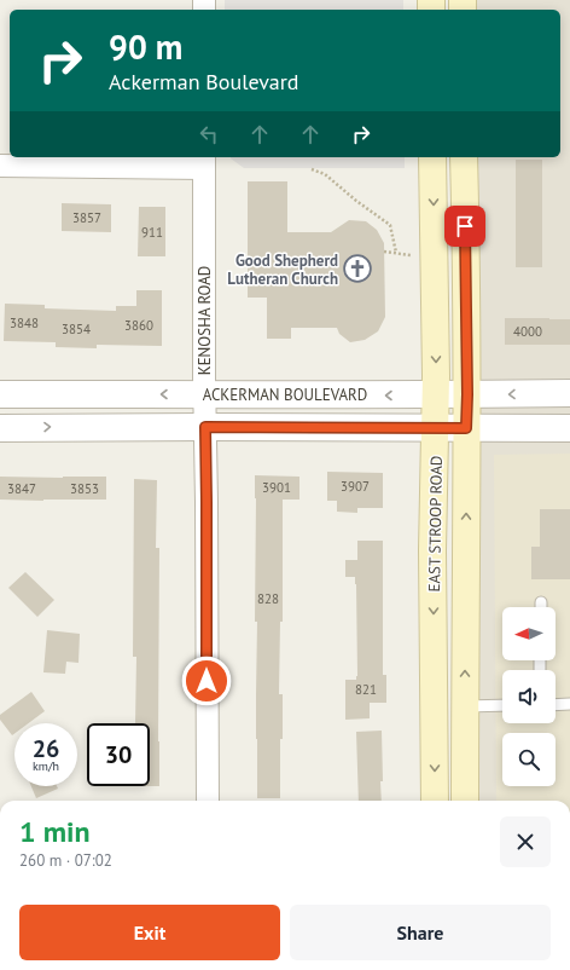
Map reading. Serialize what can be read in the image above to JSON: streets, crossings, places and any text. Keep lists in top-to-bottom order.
{
  "streets": {
    "main road": ["EAST STROOP ROAD"],
    "street": ["KENOSHA ROAD", "ACKERMAN BOULEVARD"]
  },
  "crossings": [
    ["KENOSHA ROAD", "ACKERMAN BOULEVARD"],
    ["ACKERMAN BOULEVARD", "EAST STROOP ROAD"]
  ],
  "places": {
    "church": ["Good Shepherd Lutheran Church"]
  },
  "house_numbers": [
    "3857",
    "911",
    "3848",
    "3860",
    "3854",
    "4000",
    "3907",
    "3901",
    "3847",
    "3853",
    "828",
    "821"
  ],
  "north": "left",
  "page": {
    "turn": ["90 m", "Ackerman Boulevard"],
    "speed": "26 km/h",
    "limit": "30",
    "heading": ["1 min", "260 m · 07:02"],
    "buttons": ["Exit", "Share"]
  }
}
